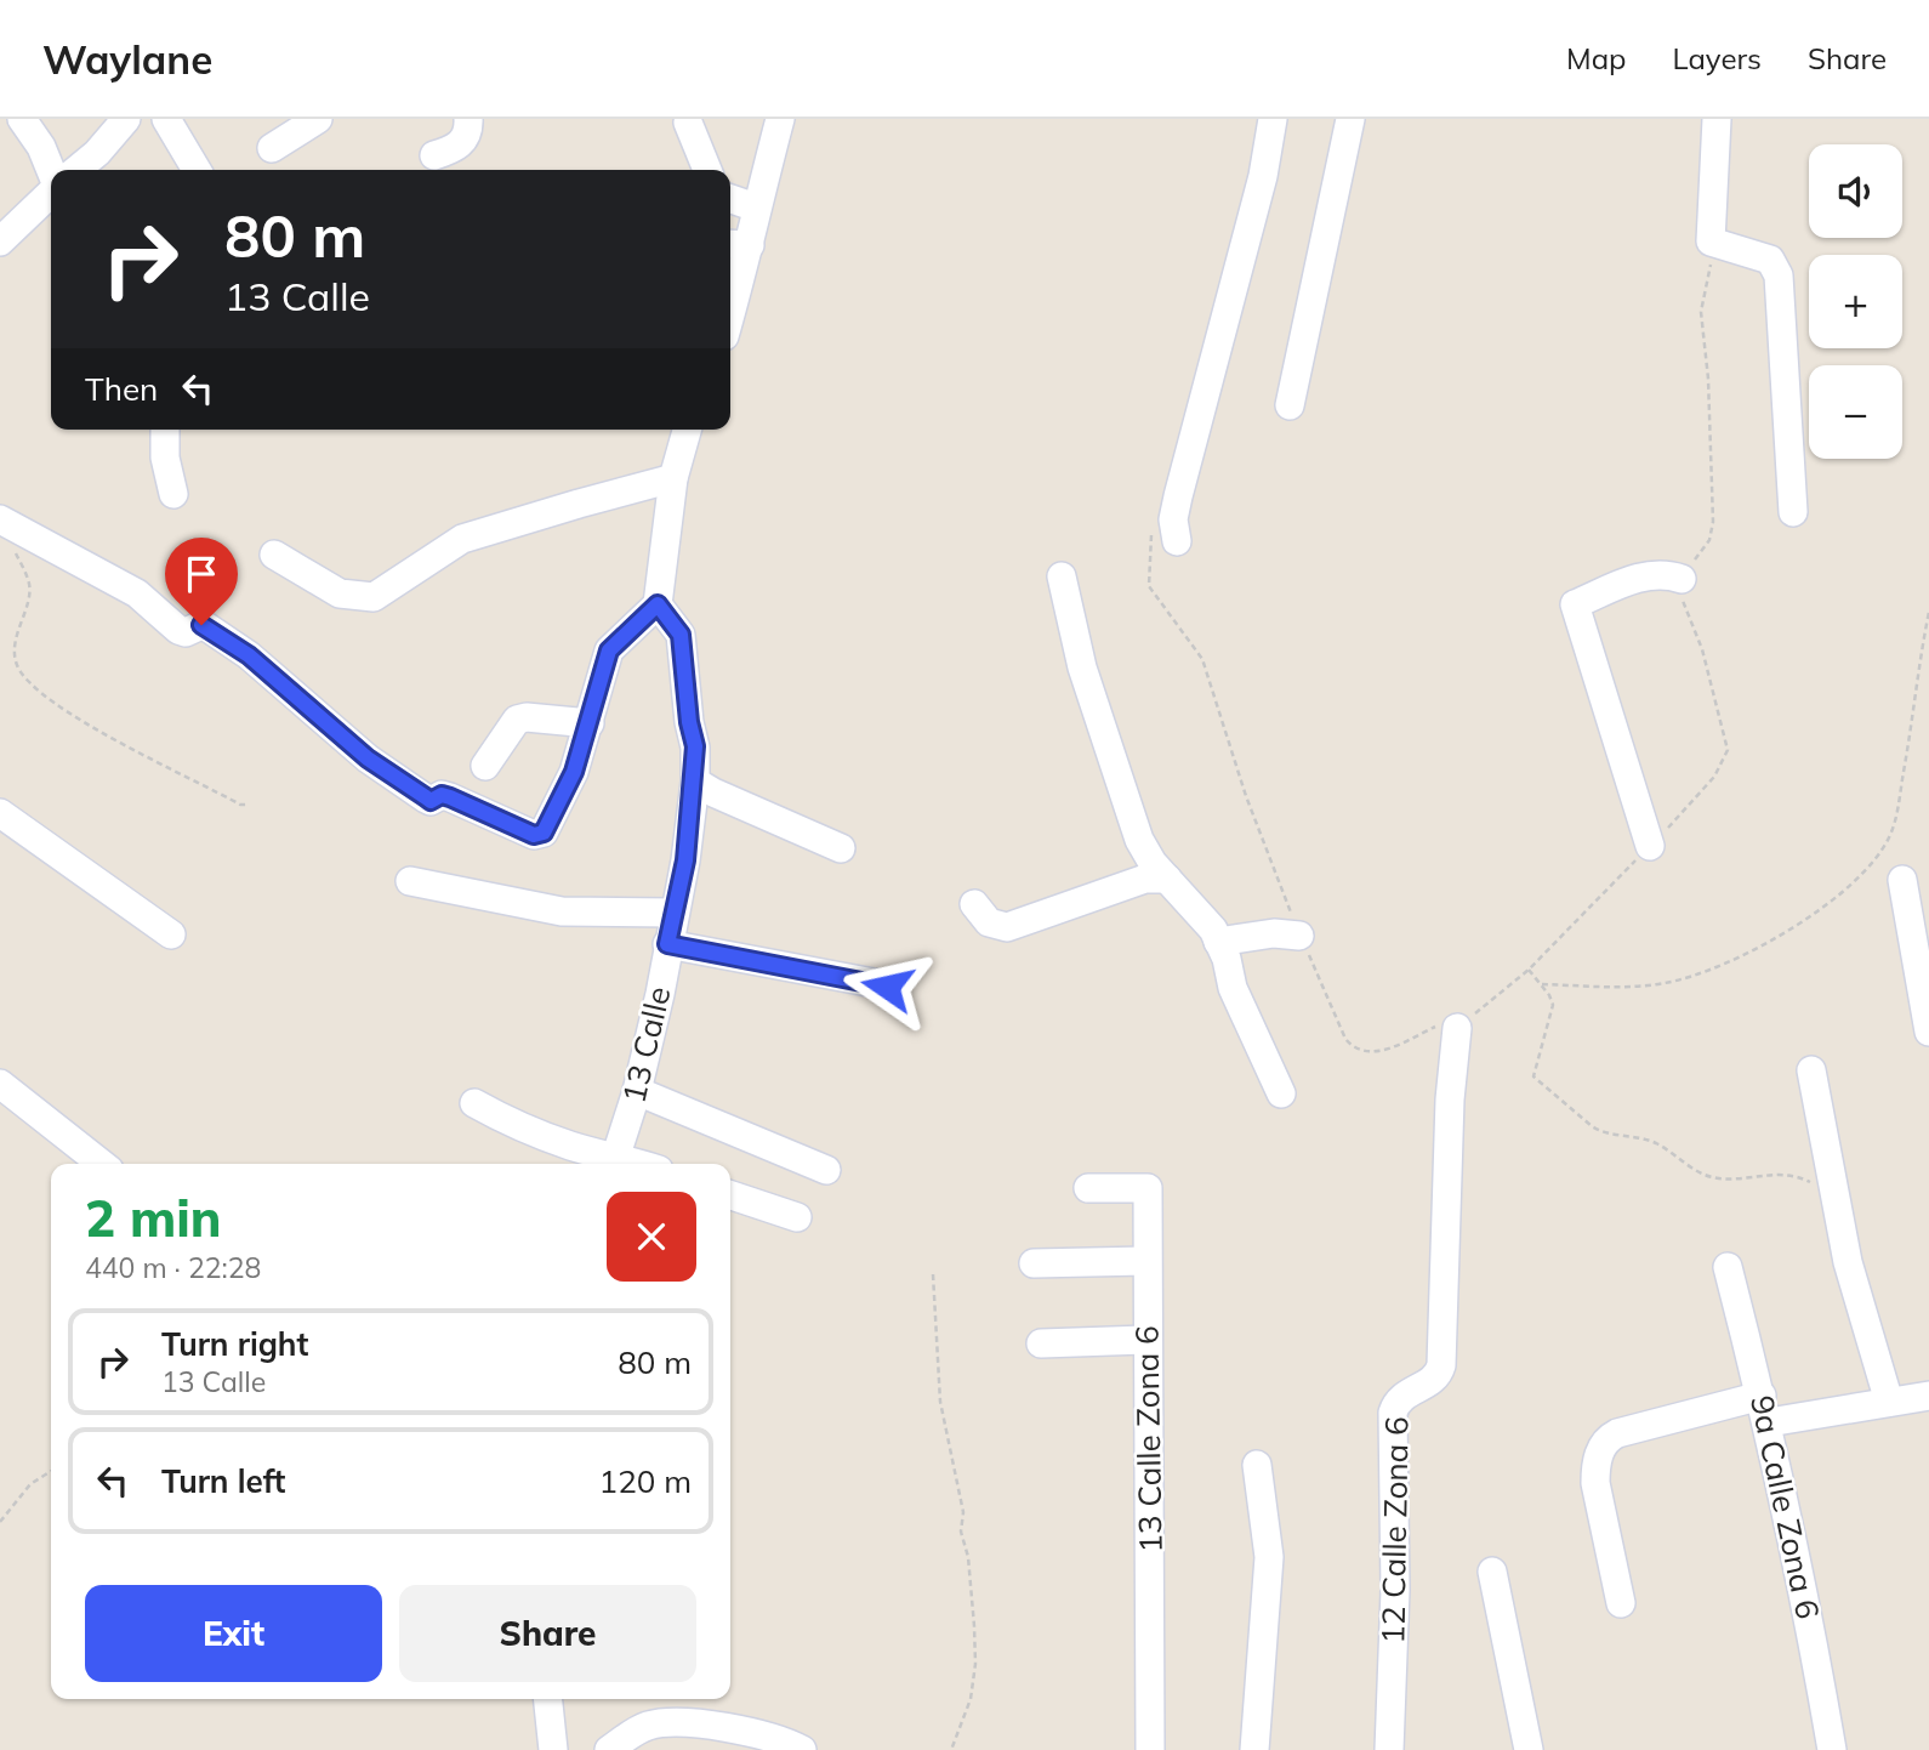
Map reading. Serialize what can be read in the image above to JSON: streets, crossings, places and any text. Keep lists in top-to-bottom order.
{
  "streets": {
    "street": [
      "13 Calle",
      "13 Calle Zona 6",
      "9a Calle Zona 6",
      "12 Calle Zona 6"
    ]
  },
  "page": {
    "header": "Waylane",
    "nav": ["Map", "Layers", "Share"],
    "map_buttons": ["+", "−"],
    "turn": ["80 m", "13 Calle"],
    "then": "Then",
    "heading": ["2 min", "440 m · 22:28"],
    "list": [
      {
        "name": "Turn right",
        "note": "13 Calle",
        "value": "80 m"
      },
      {
        "name": "Turn left",
        "value": "120 m"
      }
    ],
    "buttons": ["Exit", "Share"]
  }
}
